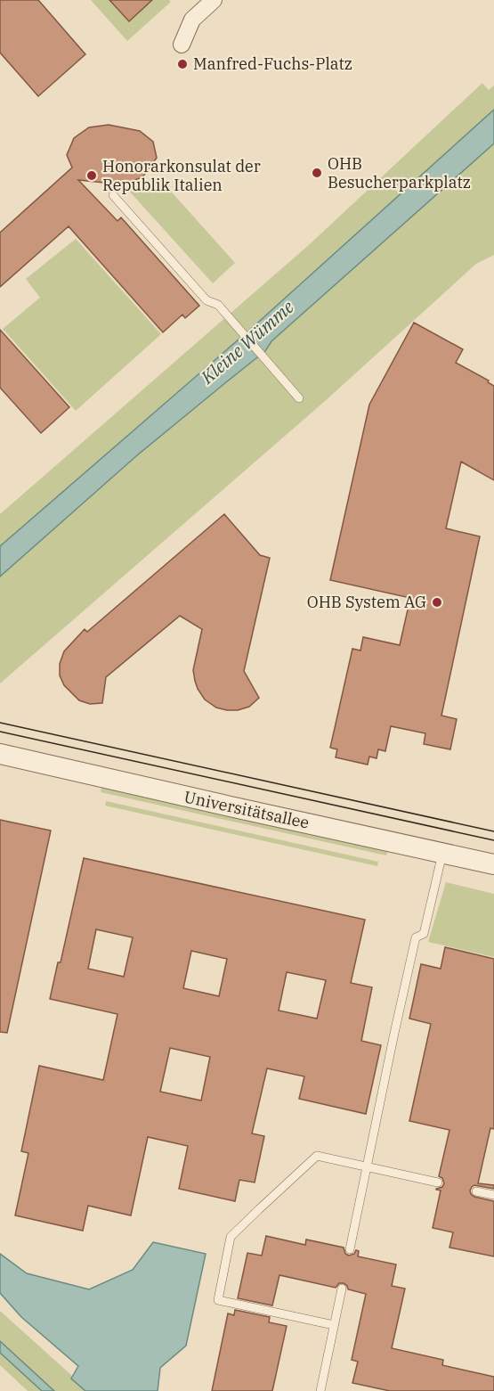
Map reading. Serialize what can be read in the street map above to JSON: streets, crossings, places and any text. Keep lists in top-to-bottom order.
{
  "streets": {
    "street": ["Universitätsallee"]
  },
  "water": ["Kleine Wümme"],
  "places": [
    "Manfred-Fuchs-Platz",
    "OHB Besucherparkplatz",
    "Honorarkonsulat der Republik Italien",
    "OHB System AG"
  ]
}
